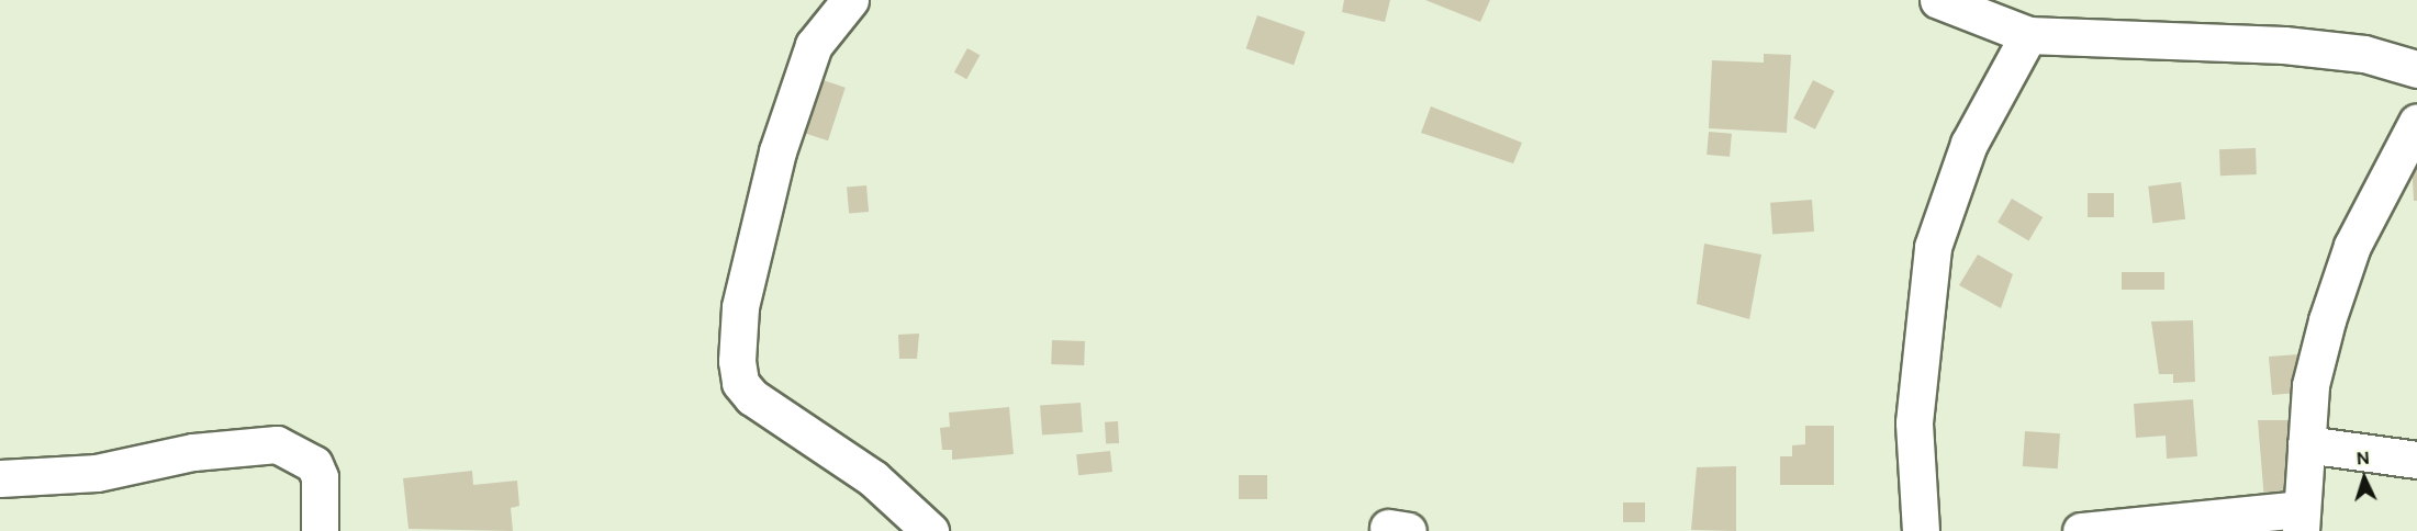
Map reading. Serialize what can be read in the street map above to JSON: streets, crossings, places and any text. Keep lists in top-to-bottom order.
{
  "north": "top"
}
